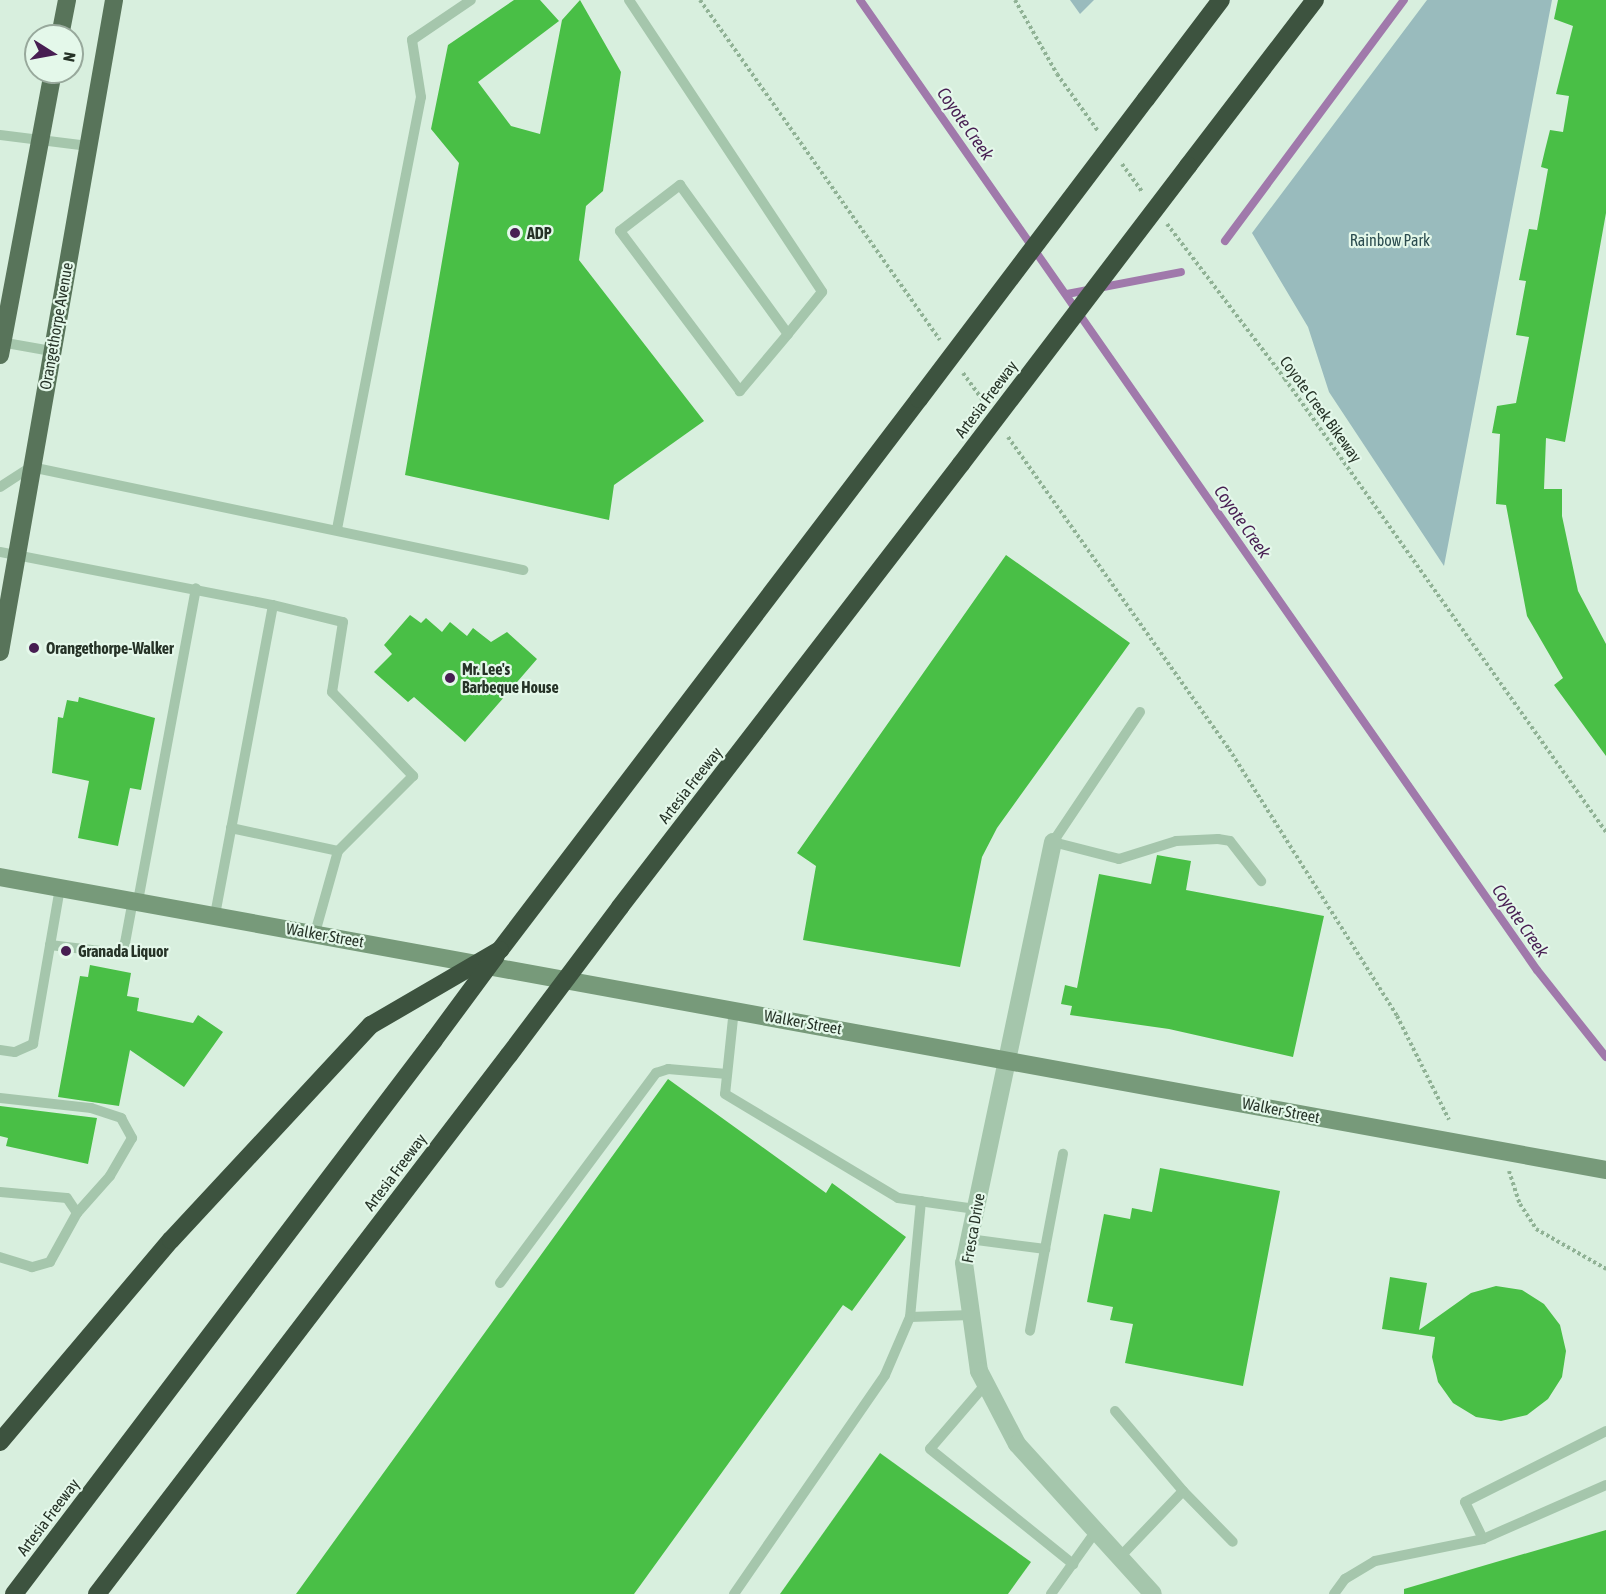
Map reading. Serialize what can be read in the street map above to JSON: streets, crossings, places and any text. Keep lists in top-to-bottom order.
{
  "streets": {
    "highway": ["Artesia Freeway"],
    "main road": ["Orangethorpe Avenue", "Walker Street"],
    "street": ["Fresca Drive"],
    "path": ["Coyote Creek Bikeway"]
  },
  "crossings": [
    ["Walker Street", "Fresca Drive"]
  ],
  "water": ["Coyote Creek"],
  "parks": ["Rainbow Park"],
  "places": [
    "ADP",
    "Orangethorpe-Walker",
    "Mr. Lee's Barbeque House",
    "Granada Liquor"
  ],
  "north": "right"
}
